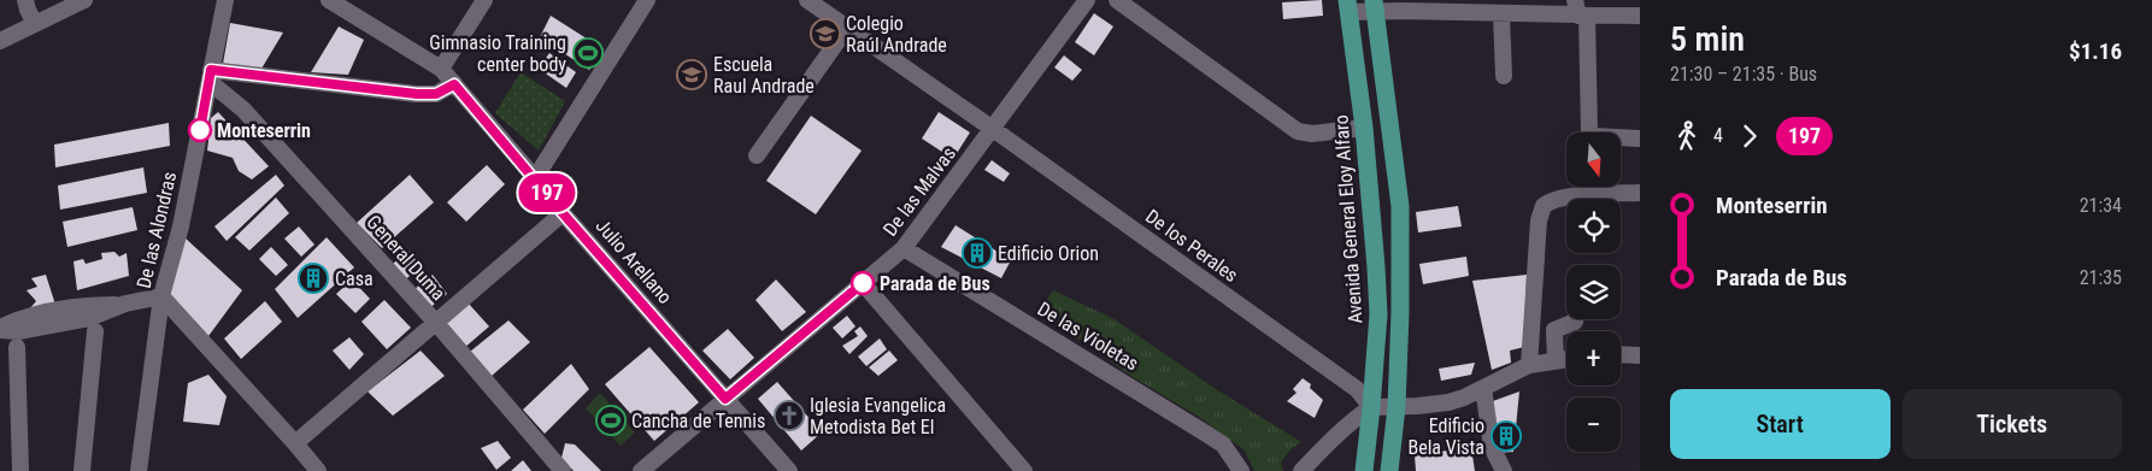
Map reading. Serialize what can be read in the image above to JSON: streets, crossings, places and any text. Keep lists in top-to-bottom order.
{
  "streets": {
    "main road": ["Avenida General Eloy Alfaro"],
    "street": [
      "De las Malvas",
      "De las Alondras",
      "De los Perales",
      "General Duma",
      "Julio Arellano",
      "De las Violetas"
    ]
  },
  "crossings": [
    ["De las Malvas", "De los Perales"],
    ["De las Malvas", "Julio Arellano"],
    ["De las Malvas", "De las Violetas"],
    ["Avenida General Eloy Alfaro", "De los Perales"],
    ["De las Alondras", "General Duma"]
  ],
  "places": {
    "school or university": ["Colegio Raúl Andrade", "Escuela Raul Andrade"],
    "sports": ["Gimnasio Training center body", "Cancha de Tennis"],
    "other": ["Monteserrin", "Parada de Bus"],
    "building": ["Edificio Orion", "Casa", "Edificio Bela Vista"],
    "church": ["Iglesia Evangelica Metodista Bet El"]
  },
  "lines": ["bus line 197"],
  "north": "bottom",
  "page": {
    "on_map": "197",
    "heading": ["5 min", "21:30 – 21:35 · Bus", "$1.16"],
    "legs": ["4", "197"],
    "map_buttons": ["+", "−"],
    "list": [
      {
        "name": "Monteserrin",
        "value": "21:34"
      },
      {
        "name": "Parada de Bus",
        "value": "21:35"
      }
    ],
    "buttons": ["Start", "Tickets"]
  }
}
